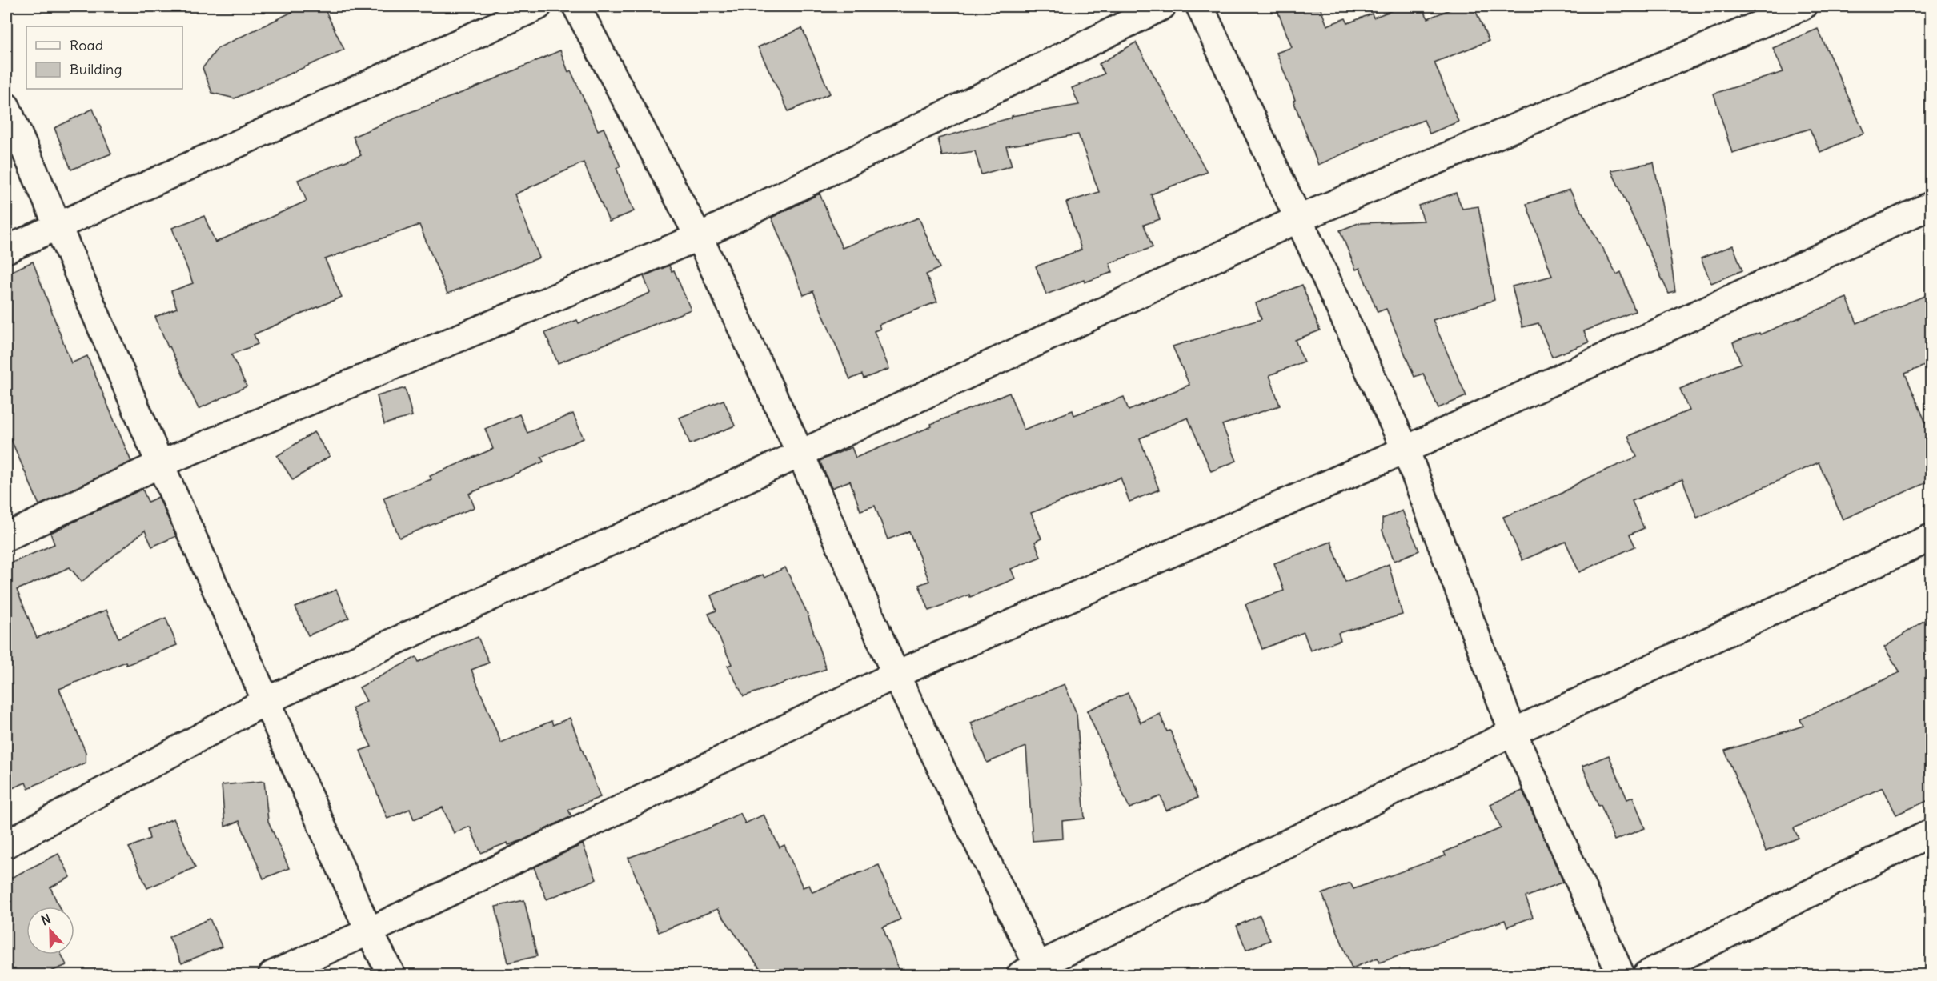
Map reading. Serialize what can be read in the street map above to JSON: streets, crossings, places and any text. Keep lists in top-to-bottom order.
{
  "legend": ["Road", "Building"],
  "north": "top"
}
